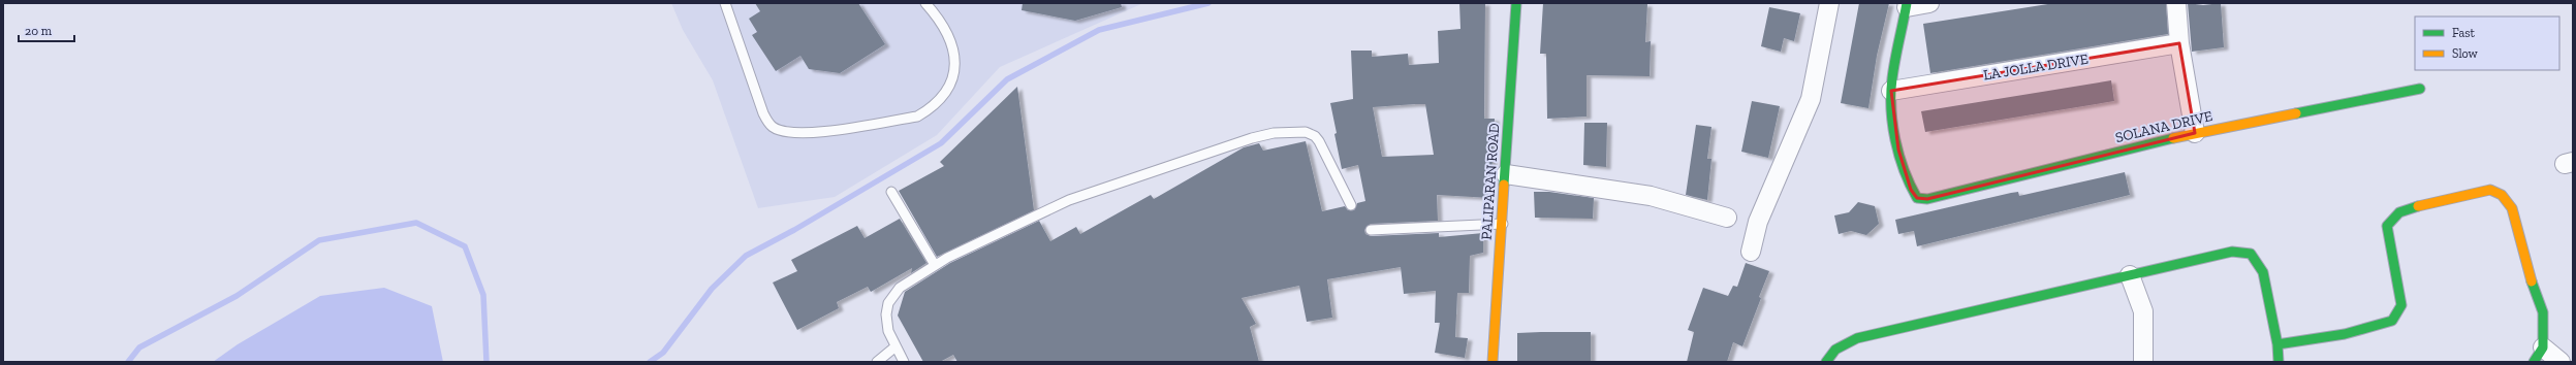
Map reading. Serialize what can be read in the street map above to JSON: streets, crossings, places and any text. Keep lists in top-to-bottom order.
{
  "streets": {
    "street": ["LA JOLLA DRIVE", "SOLANA DRIVE", "PALIPARAN ROAD"]
  },
  "crossings": [
    ["LA JOLLA DRIVE", "SOLANA DRIVE"]
  ],
  "legend": ["Fast", "Slow"],
  "scale_bar": "20 m"
}
